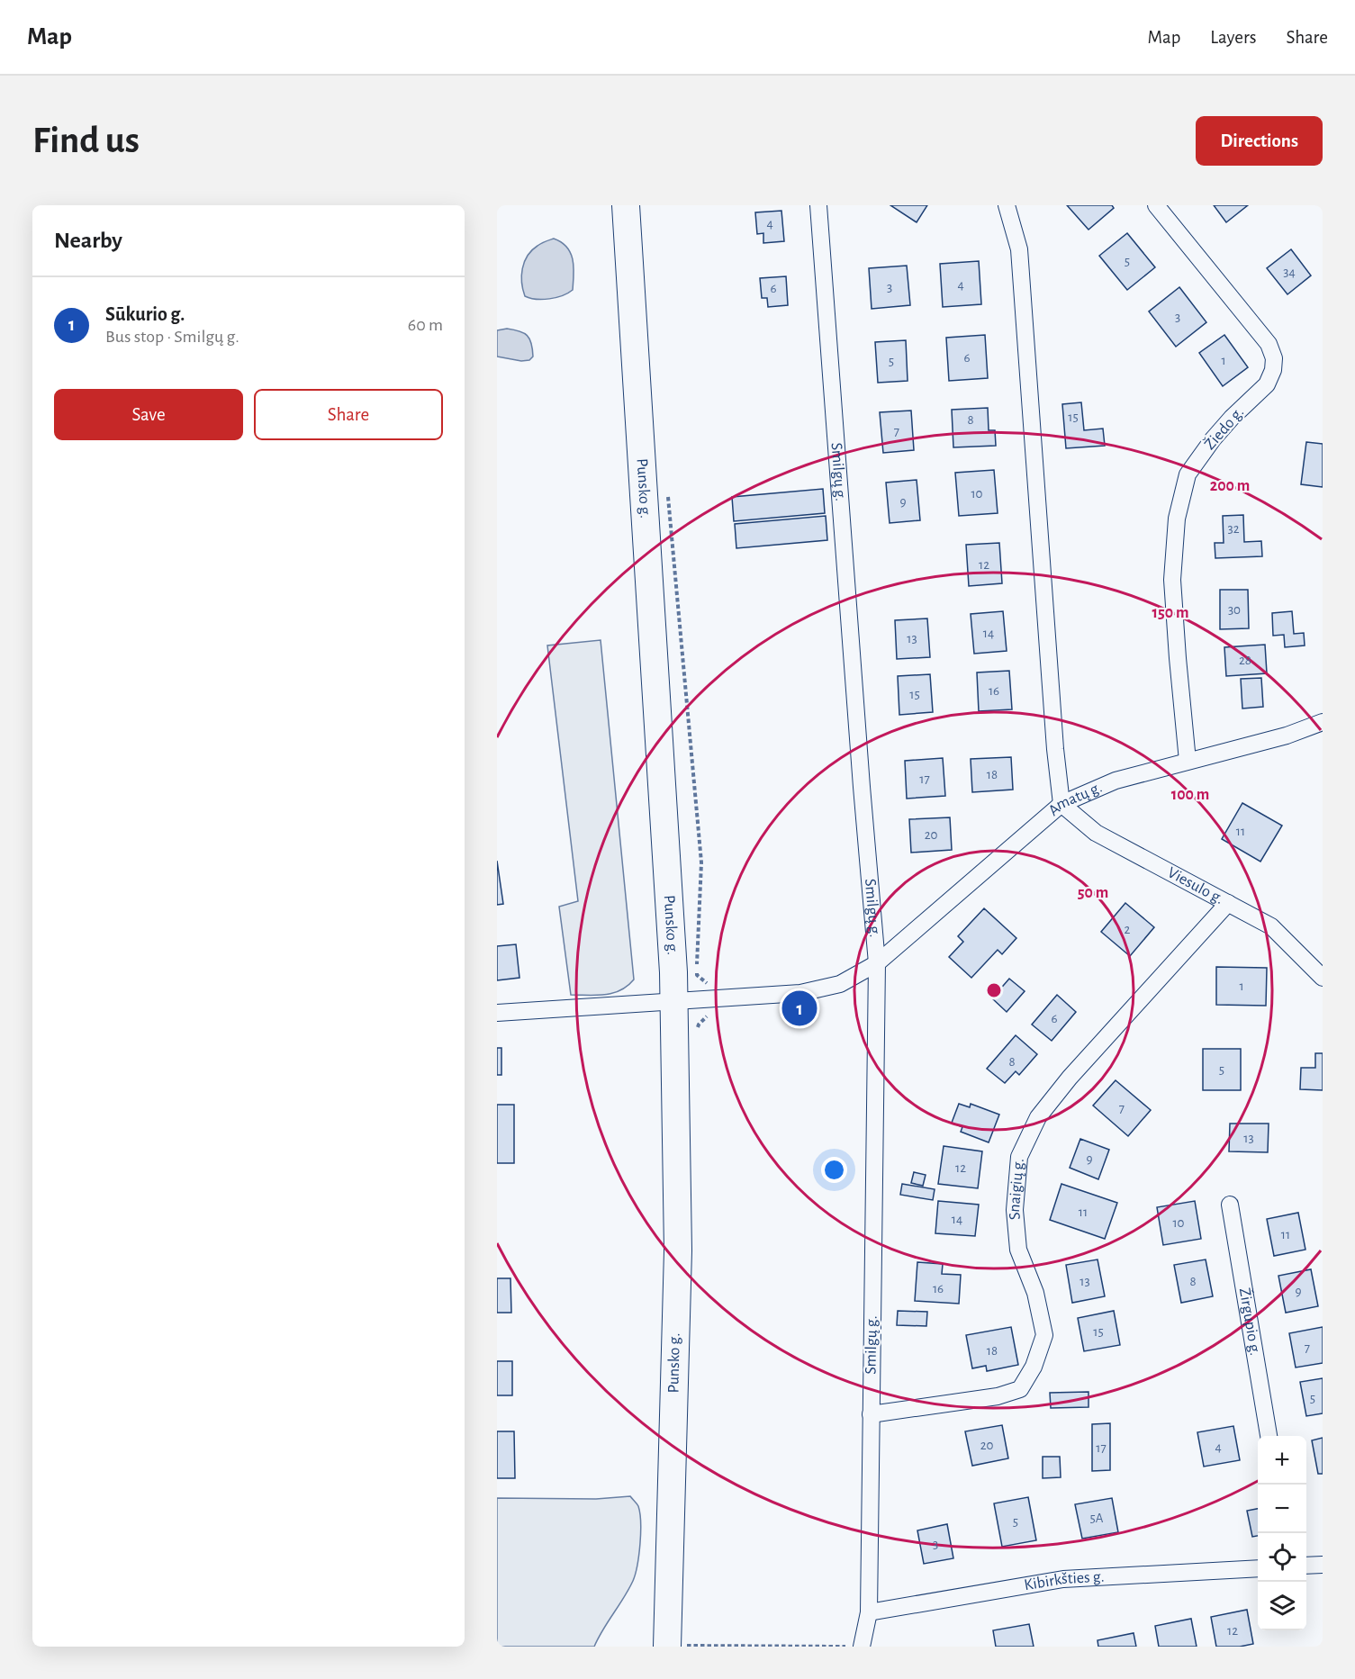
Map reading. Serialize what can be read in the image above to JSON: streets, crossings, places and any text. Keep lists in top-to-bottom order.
{
  "streets": {
    "main road": ["Punsko g."],
    "street": [
      "Žiedo g.",
      "Smilgų g.",
      "Amatų g.",
      "Viesulo g.",
      "Snaigių g.",
      "Žirgupio g.",
      "Kibirkšties g."
    ]
  },
  "crossings": [
    ["Žiedo g.", "Amatų g."],
    ["Smilgų g.", "Amatų g."],
    ["Smilgų g.", "Snaigių g."],
    ["Smilgų g.", "Kibirkšties g."],
    ["Punsko g.", "Amatų g."],
    ["Amatų g.", "Viesulo g."],
    ["Viesulo g.", "Snaigių g."]
  ],
  "house_numbers": [
    "4",
    "5",
    "34",
    "4",
    "3",
    "6",
    "3",
    "6",
    "1",
    "5",
    "15",
    "8",
    "7",
    "10",
    "9",
    "32",
    "12",
    "30",
    "14",
    "13",
    "28",
    "16",
    "15",
    "18",
    "17",
    "11",
    "20",
    "2",
    "1",
    "6",
    "8",
    "5",
    "7",
    "13",
    "9",
    "12",
    "11",
    "14",
    "10",
    "11",
    "13",
    "8",
    "16",
    "9",
    "15",
    "7",
    "18",
    "5",
    "20",
    "4",
    "17",
    "5A",
    "5",
    "3",
    "12"
  ],
  "page": {
    "header": "Map",
    "nav": ["Map", "Layers", "Share"],
    "buttons": [
      "Directions",
      ["Save", "Share"]
    ],
    "title": "Find us",
    "heading": "Nearby",
    "list": [
      {
        "mark": "1",
        "name": "Sūkurio g.",
        "note": "Bus stop · Smilgų g.",
        "value": "60 m"
      }
    ],
    "pins": "1",
    "map_buttons": ["+", "−"]
  },
  "rings": [
    "200 m",
    "150 m",
    "100 m",
    "50 m"
  ]
}
